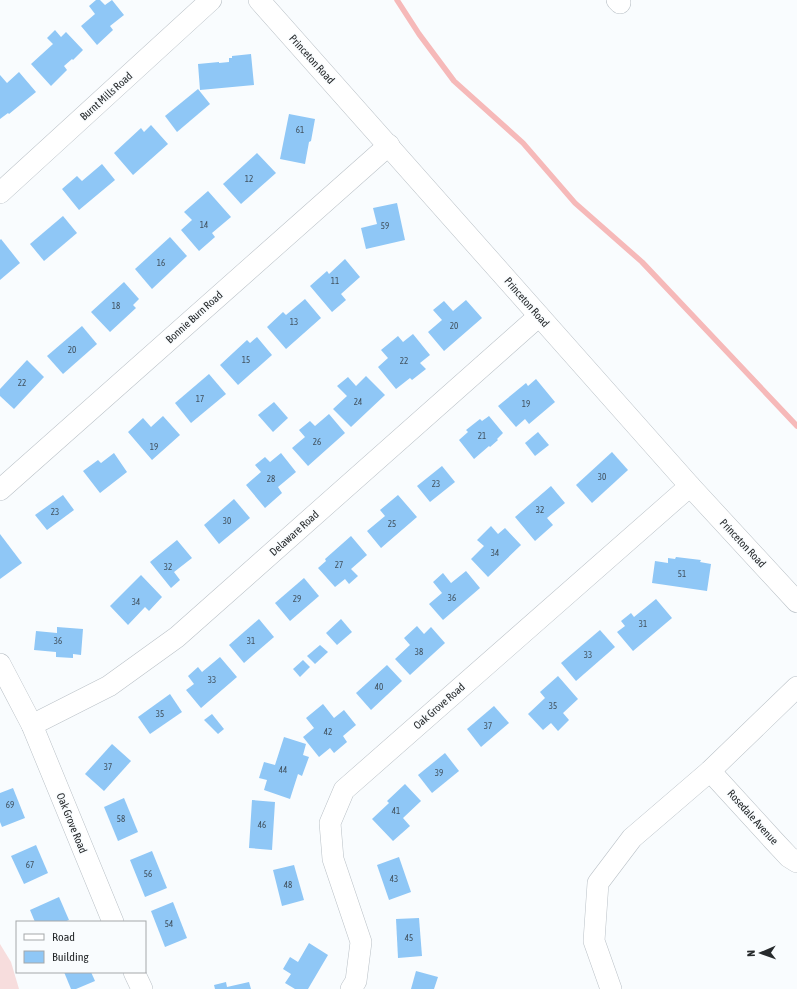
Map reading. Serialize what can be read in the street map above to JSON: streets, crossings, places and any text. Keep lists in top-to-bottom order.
{
  "streets": {
    "street": [
      "Princeton Road",
      "Burnt Mills Road",
      "Bonnie Burn Road",
      "Delaware Road",
      "Oak Grove Road",
      "Rosedale Avenue"
    ]
  },
  "crossings": [
    ["Princeton Road", "Bonnie Burn Road"],
    ["Princeton Road", "Delaware Road"],
    ["Princeton Road", "Oak Grove Road"],
    ["Delaware Road", "Oak Grove Road"]
  ],
  "house_numbers": [
    "61",
    "12",
    "14",
    "59",
    "16",
    "11",
    "18",
    "13",
    "20",
    "20",
    "15",
    "22",
    "22",
    "17",
    "24",
    "19",
    "21",
    "26",
    "19",
    "30",
    "28",
    "23",
    "32",
    "23",
    "30",
    "25",
    "34",
    "27",
    "32",
    "51",
    "36",
    "29",
    "34",
    "31",
    "36",
    "31",
    "38",
    "33",
    "33",
    "40",
    "35",
    "35",
    "37",
    "42",
    "37",
    "44",
    "39",
    "69",
    "41",
    "58",
    "46",
    "67",
    "56",
    "43",
    "48",
    "54",
    "45"
  ],
  "legend": ["Road", "Building"],
  "north": "left"
}
